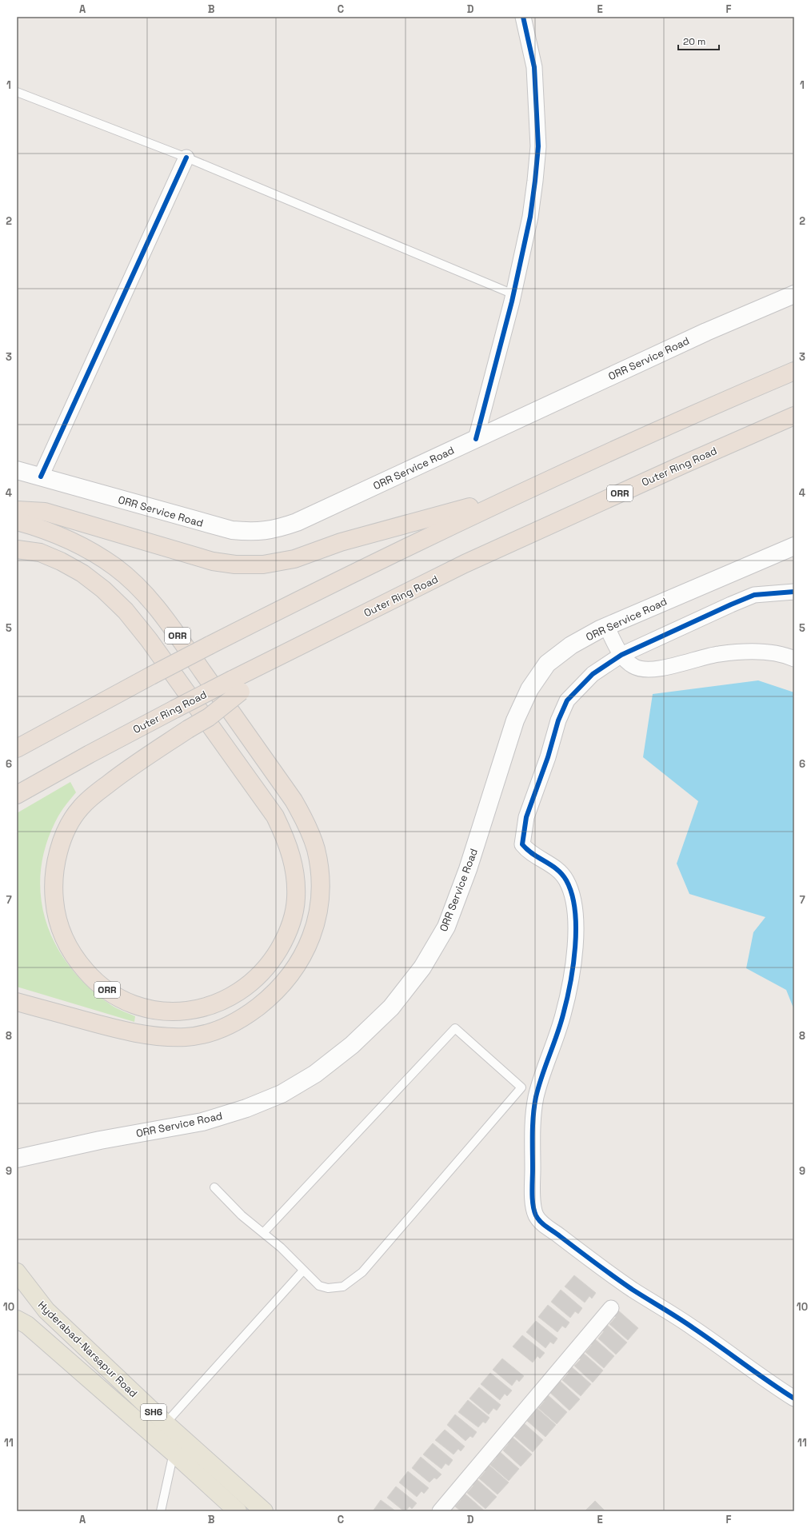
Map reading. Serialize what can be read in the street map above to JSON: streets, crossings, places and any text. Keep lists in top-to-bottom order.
{
  "streets": {
    "highway": ["Outer Ring Road", "ORR"],
    "main road": ["ORR Service Road", "Hyderabad-Narsapur Road", "SH6"]
  },
  "crossings": [
    ["Outer Ring Road", "ORR"]
  ],
  "scale_bar": "20 m",
  "grid": {
    "columns": [
      "A",
      "B",
      "C",
      "D",
      "E",
      "F"
    ],
    "rows": [
      "1",
      "2",
      "3",
      "4",
      "5",
      "6",
      "7",
      "8",
      "9",
      "10",
      "11"
    ]
  }
}
